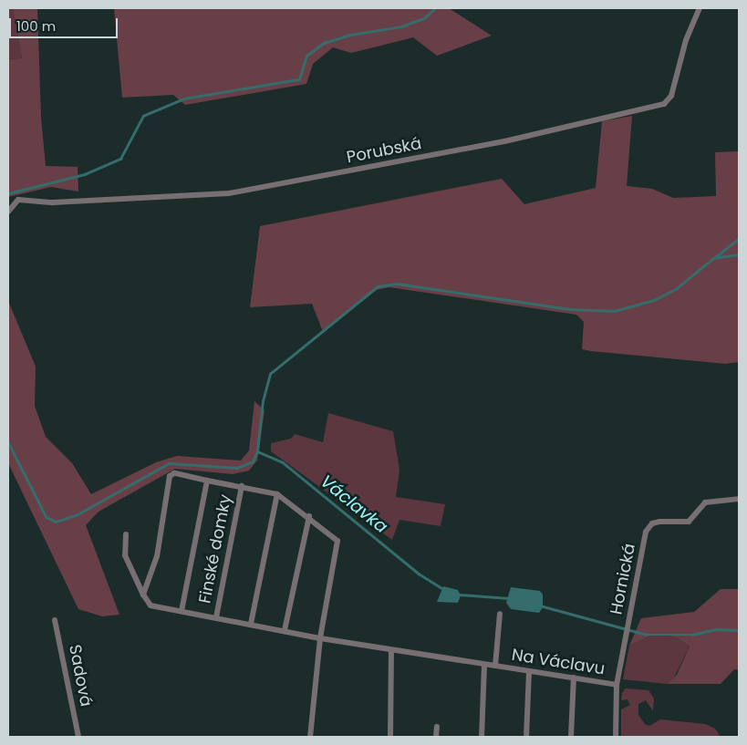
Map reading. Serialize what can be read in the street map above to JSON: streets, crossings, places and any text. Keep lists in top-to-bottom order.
{
  "streets": {
    "street": [
      "Porubská",
      "Finské domky",
      "Hornická",
      "Na Václavu",
      "Sadová"
    ]
  },
  "crossings": [
    ["Finské domky", "Na Václavu"],
    ["Hornická", "Na Václavu"]
  ],
  "water": ["Václavka"],
  "scale_bar": "100 m"
}
